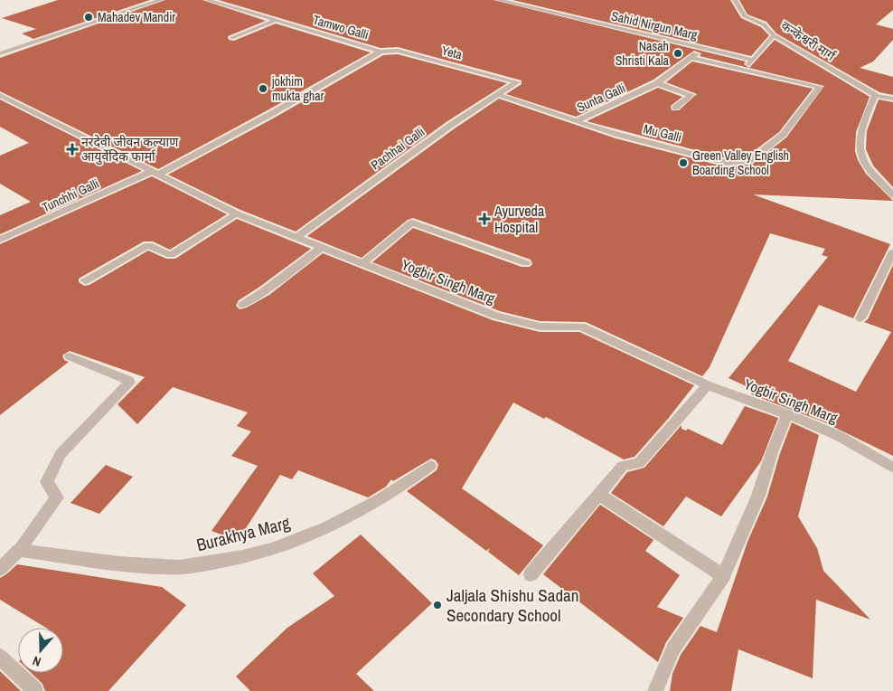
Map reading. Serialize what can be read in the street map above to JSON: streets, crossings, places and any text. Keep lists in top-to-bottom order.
{
  "streets": {
    "street": [
      "Sahid Nirgun Marg",
      "Tamwo Galli",
      "कन्केश्वरी मार्ग",
      "Yeta",
      "Sunta Galli",
      "Mu Galli",
      "Pachhai Galli",
      "Tunchhi Galli",
      "Yogbir Singh Marg",
      "Burakhya Marg"
    ]
  },
  "crossings": [
    ["Sahid Nirgun Marg", "Sunta Galli"],
    ["Tamwo Galli", "Yeta"],
    ["Tamwo Galli", "Tunchhi Galli"],
    ["Tamwo Galli", "Yogbir Singh Marg"],
    ["Yeta", "Pachhai Galli"],
    ["Sunta Galli", "Mu Galli"],
    ["Sunta Galli", "Pachhai Galli"],
    ["Pachhai Galli", "Yogbir Singh Marg"],
    ["Tunchhi Galli", "Yogbir Singh Marg"]
  ],
  "places": {
    "other": [
      "Mahadev Mandir",
      "Nasah Shristi Kala",
      "jokhim mukta ghar",
      "Green Valley English Boarding School",
      "Jaljala Shishu Sadan Secondary School"
    ],
    "health": ["नरदेवी जीवन कल्याण आयुर्वेदिक फार्मा", "Ayurveda Hospital"]
  },
  "north": "bottom"
}
